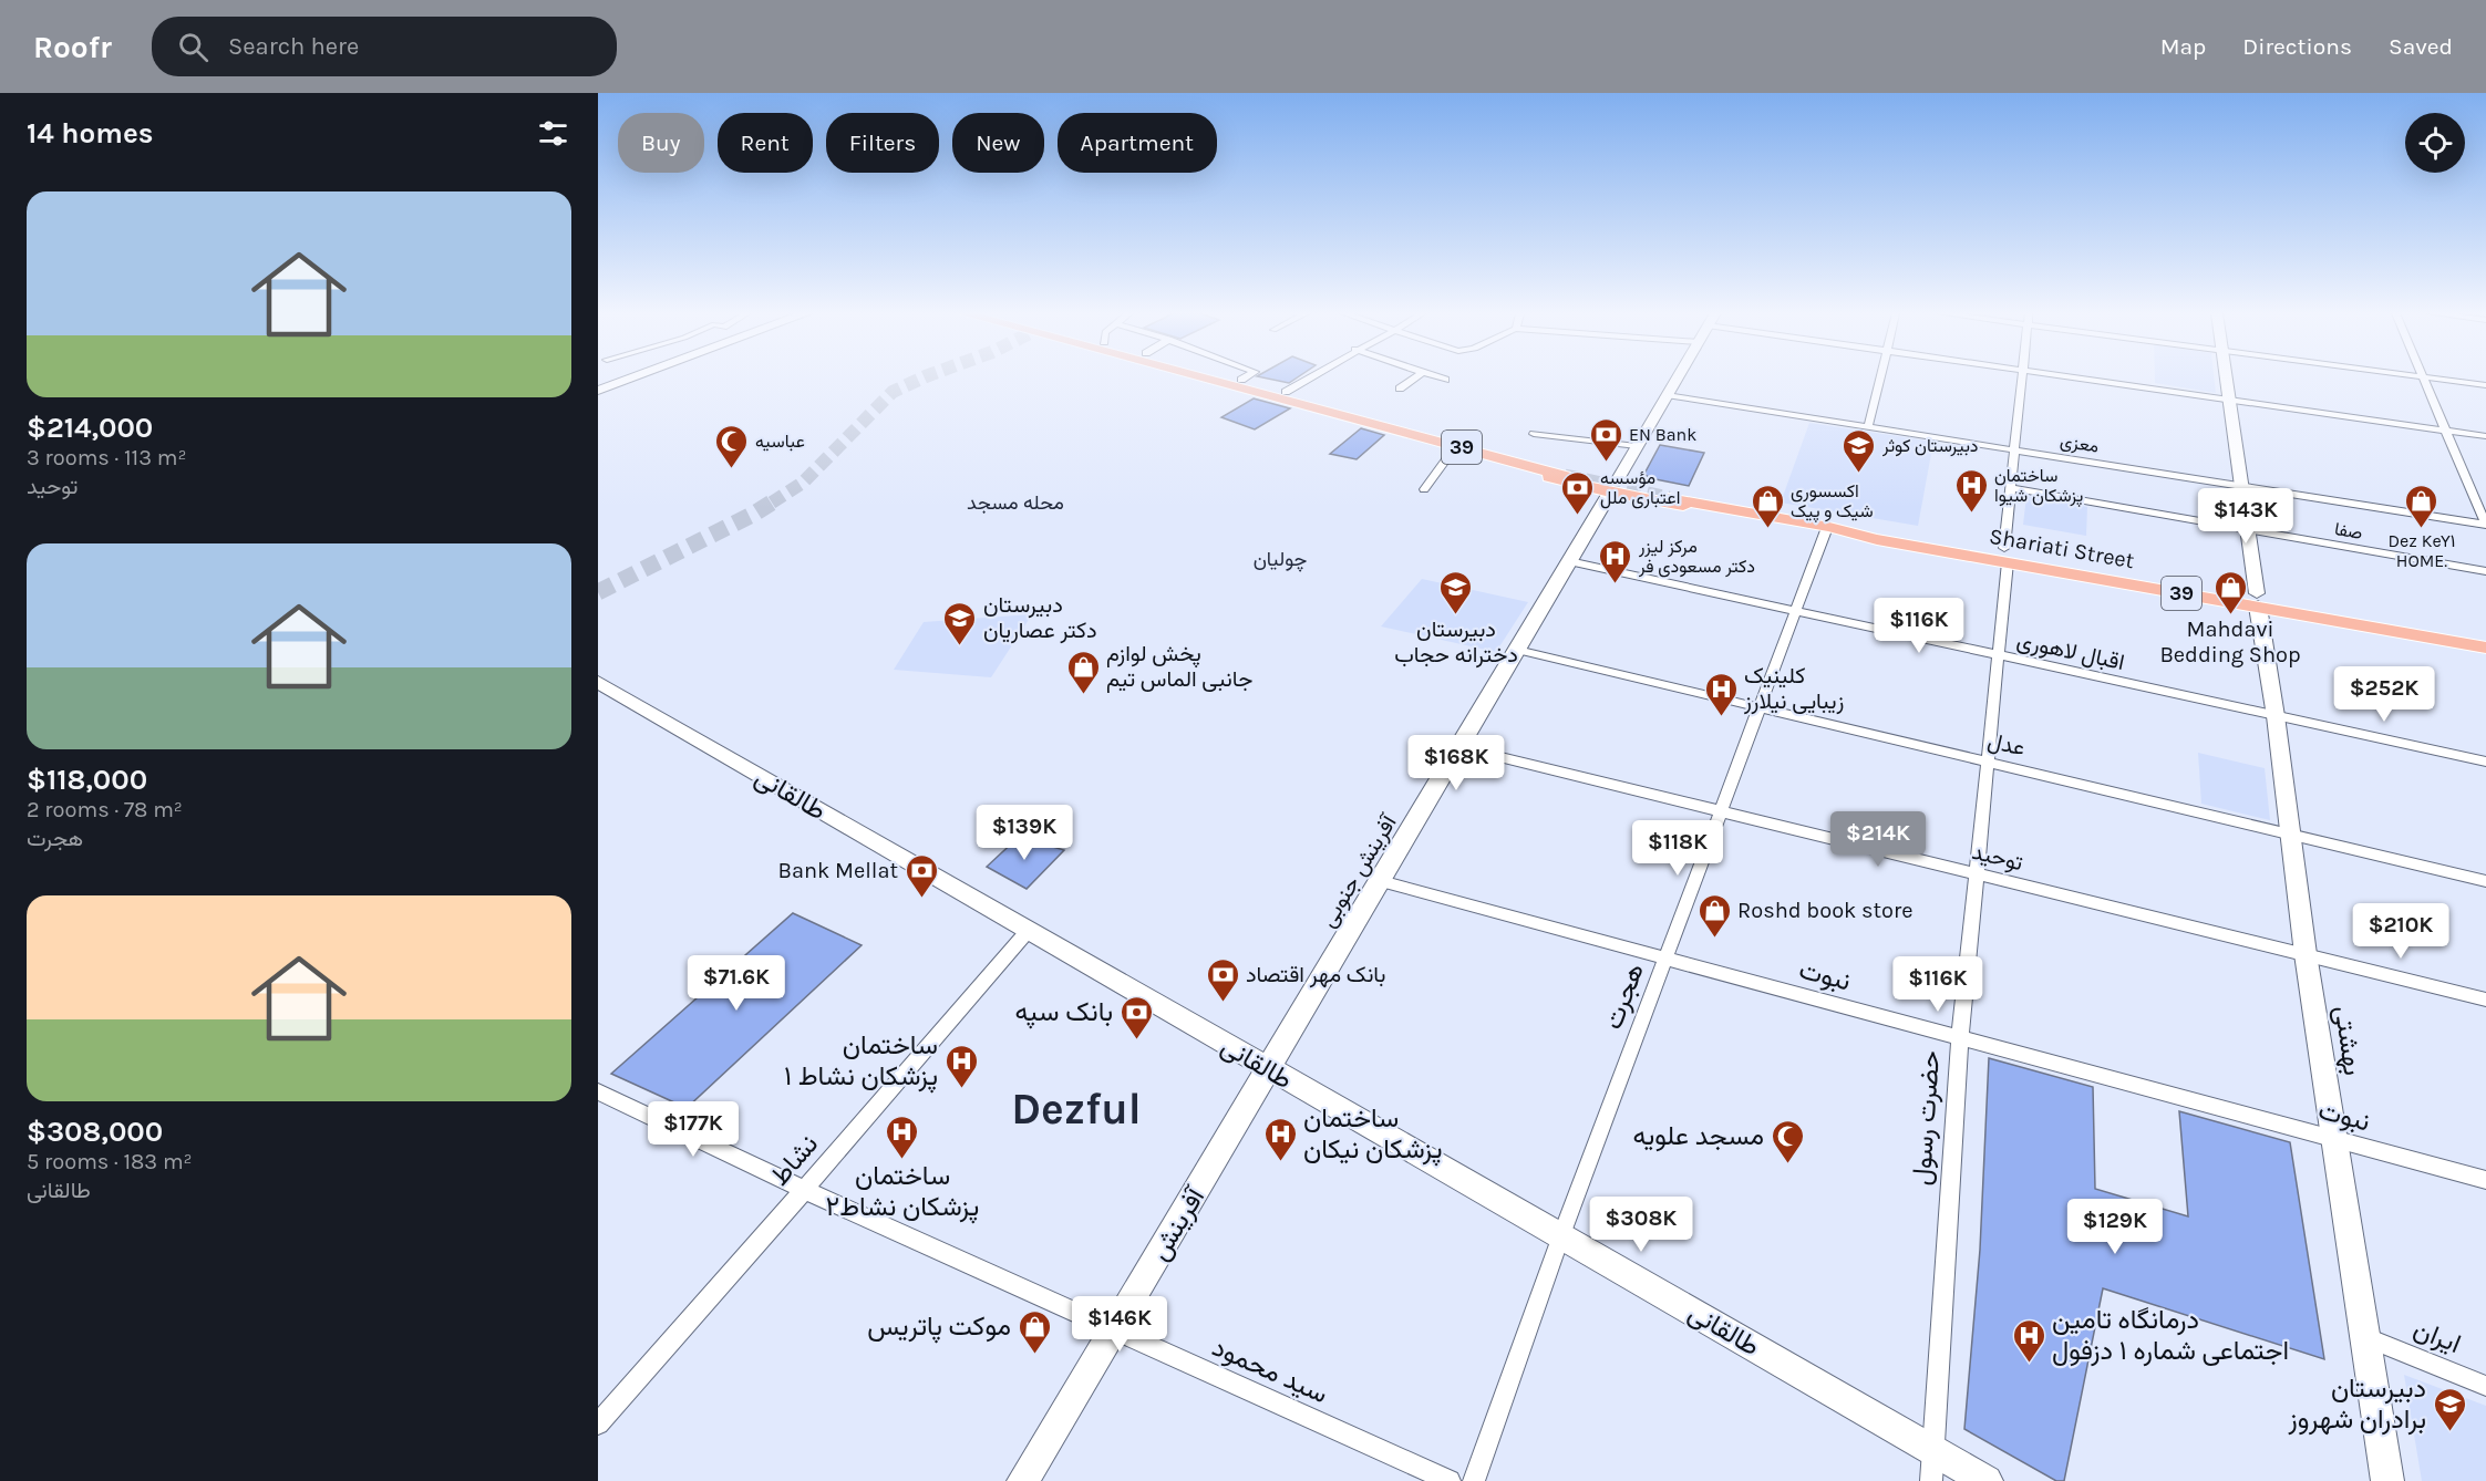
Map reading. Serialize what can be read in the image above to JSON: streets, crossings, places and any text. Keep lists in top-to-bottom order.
{
  "streets": {
    "main road": [
      "39",
      "Shariati Street",
      "طالقانی",
      "آفرینش جنوبی",
      "بهشتی",
      "آفرینش"
    ],
    "street": [
      "معزی",
      "صفا",
      "اقبال لاهوری",
      "عدل",
      "توحید",
      "نبوت",
      "هجرت",
      "حضرت رسول",
      "نشاط",
      "ایران",
      "سید محمود"
    ]
  },
  "crossings": [
    ["معزی", "بهشتی"],
    ["معزی", "حضرت رسول"],
    ["صفا", "بهشتی"],
    ["صفا", "حضرت رسول"],
    ["Shariati Street", "بهشتی"],
    ["Shariati Street", "حضرت رسول"],
    ["اقبال لاهوری", "آفرینش جنوبی"],
    ["اقبال لاهوری", "هجرت"],
    ["اقبال لاهوری", "بهشتی"],
    ["اقبال لاهوری", "حضرت رسول"],
    ["عدل", "آفرینش جنوبی"],
    ["عدل", "هجرت"],
    ["عدل", "بهشتی"],
    ["عدل", "حضرت رسول"],
    ["طالقانی", "آفرینش جنوبی"],
    ["طالقانی", "هجرت"],
    ["طالقانی", "حضرت رسول"],
    ["طالقانی", "نشاط"],
    ["طالقانی", "آفرینش"],
    ["توحید", "آفرینش جنوبی"],
    ["توحید", "هجرت"],
    ["توحید", "بهشتی"],
    ["توحید", "حضرت رسول"],
    ["آفرینش جنوبی", "نبوت"],
    ["آفرینش جنوبی", "آفرینش"],
    ["نبوت", "هجرت"],
    ["نبوت", "بهشتی"],
    ["نبوت", "حضرت رسول"],
    ["بهشتی", "ایران"],
    ["نشاط", "سید محمود"],
    ["آفرینش", "سید محمود"]
  ],
  "districts": ["محله مسجد", "چولیان", "Dezful"],
  "places": {
    "bank": [
      "EN Bank",
      "مؤسسه اعتباری ملل",
      "Bank Mellat",
      "بانک مهر اقتصاد",
      "بانک سپه"
    ],
    "mosque": ["عباسیه", "مسجد علویه"],
    "school or university": [
      "دبیرستان کوثر",
      "دبیرستان دخترانه حجاب",
      "دبیرستان دکتر عصاریان",
      "دبیرستان برادران شهروز"
    ],
    "hospital": [
      "ساختمان پزشکان شیوا",
      "مرکز لیزر دکتر مسعودی فر",
      "کلینیک زیبایی نیلارز",
      "ساختمان پزشکان نشاط ۱",
      "ساختمان پزشکان نشاط۲",
      "ساختمان پزشکان نیکان",
      "درمانگاه تامین اجتماعی شماره ۱ دزفول"
    ],
    "shop": [
      "اکسسوری شیک و پیک",
      "Dez KeY۱ HOME.",
      "Mahdavi Bedding Shop",
      "پخش لوازم جانبی الماس تیم",
      "Roshd book store",
      "موکت پاتریس"
    ]
  },
  "page": {
    "header": "Roofr",
    "search": "Search here",
    "nav": ["Map", "Directions", "Saved"],
    "heading": "14 homes",
    "chip": [
      "Buy",
      "Rent",
      "Filters",
      "New",
      "Apartment"
    ],
    "list": [
      {
        "name": "$214,000",
        "note": "3 rooms · 113 m² · توحید"
      },
      {
        "name": "$118,000",
        "note": "2 rooms · 78 m² · هجرت"
      },
      {
        "name": "$308,000",
        "note": "5 rooms · 183 m² · طالقانی"
      }
    ],
    "price": [
      "$143K",
      "$116K",
      "$252K",
      "$168K",
      "$139K",
      "$214K",
      "$118K",
      "$210K",
      "$71.6K",
      "$116K",
      "$177K",
      "$308K",
      "$129K",
      "$146K"
    ]
  }
}
